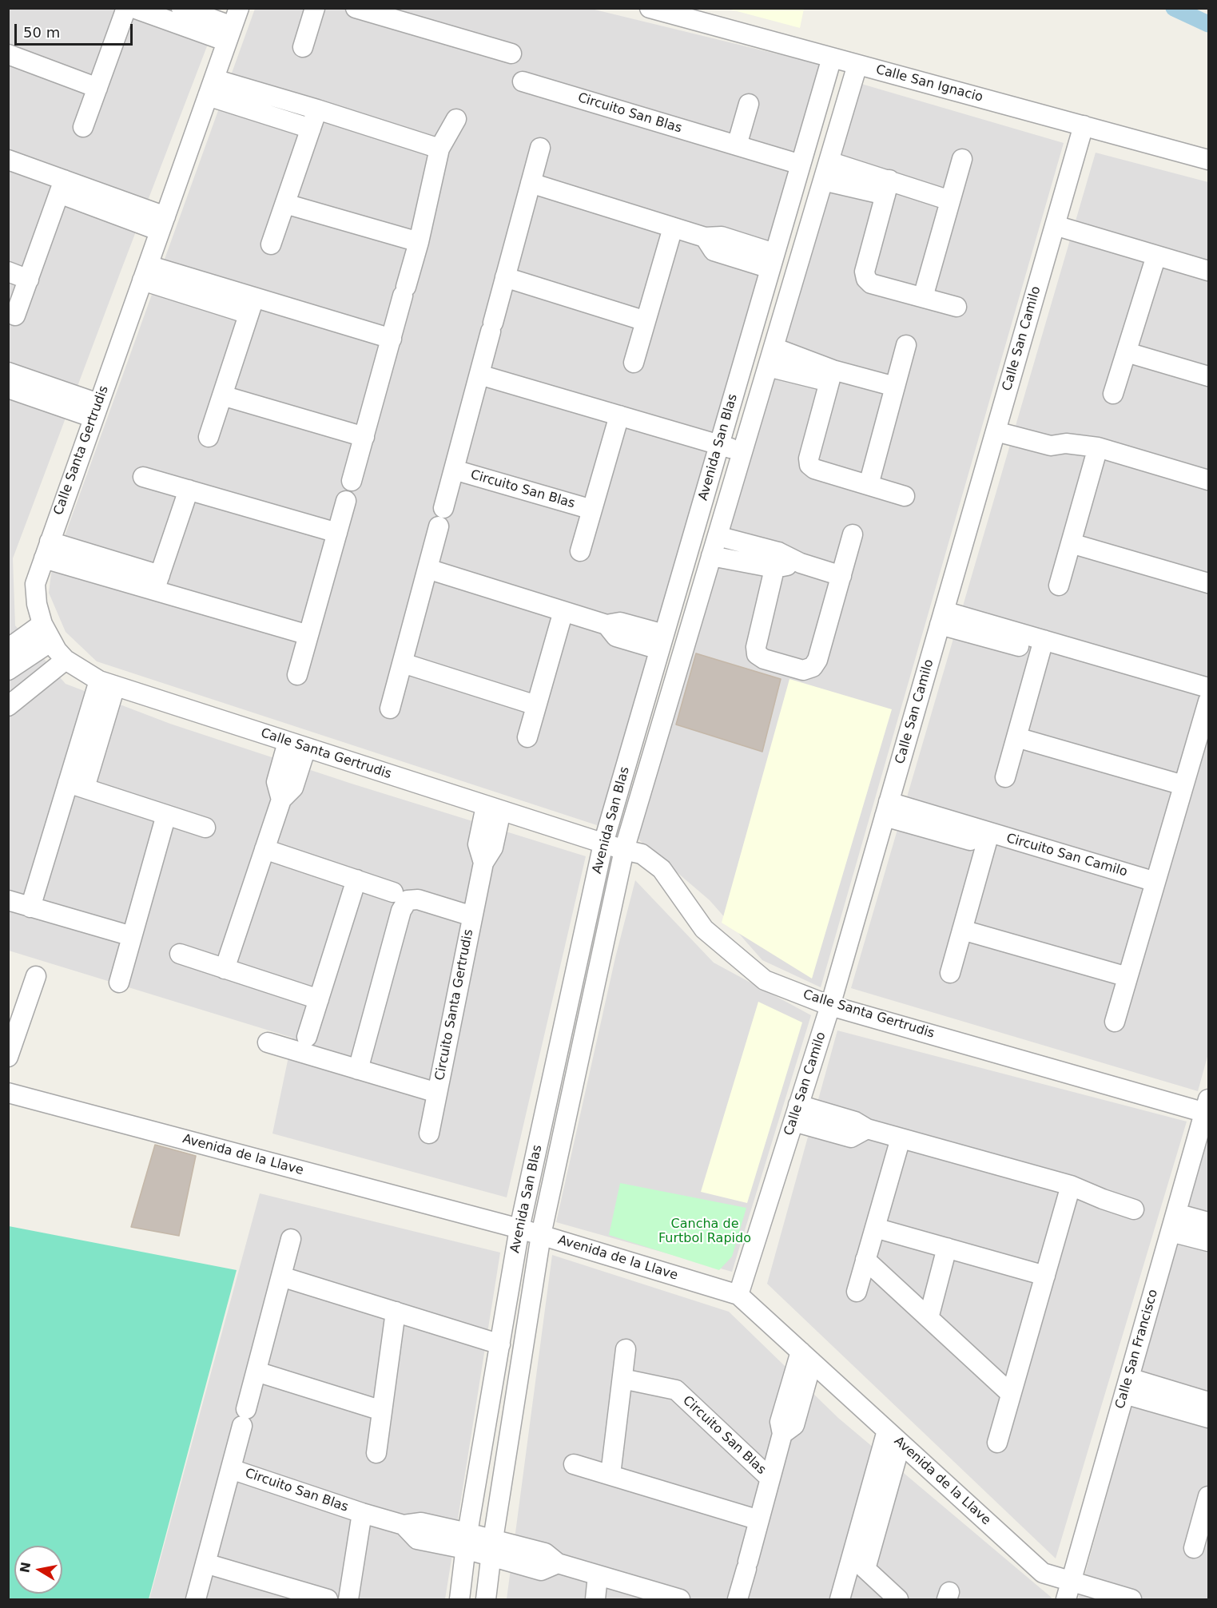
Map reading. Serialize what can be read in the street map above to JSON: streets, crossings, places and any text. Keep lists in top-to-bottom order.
{
  "streets": {
    "street": [
      "Calle San Ignacio",
      "Circuito San Blas",
      "Calle San Camilo",
      "Avenida San Blas",
      "Calle Santa Gertrudis",
      "Circuito San Camilo",
      "Circuito Santa Gertrudis",
      "Avenida de la Llave",
      "Calle San Francisco"
    ]
  },
  "crossings": [
    ["Calle San Ignacio", "Calle San Camilo"],
    ["Calle San Ignacio", "Avenida San Blas"],
    ["Circuito San Blas", "Avenida San Blas"],
    ["Circuito San Blas", "Avenida de la Llave"],
    ["Calle San Camilo", "Calle Santa Gertrudis"],
    ["Calle San Camilo", "Circuito San Camilo"],
    ["Calle San Camilo", "Avenida de la Llave"],
    ["Avenida San Blas", "Calle Santa Gertrudis"],
    ["Avenida San Blas", "Avenida de la Llave"],
    ["Calle Santa Gertrudis", "Circuito Santa Gertrudis"],
    ["Calle Santa Gertrudis", "Calle San Francisco"],
    ["Avenida de la Llave", "Calle San Francisco"]
  ],
  "parks": ["Cancha de Furtbol Rapido"],
  "scale_bar": "50 m",
  "north": "left"
}
